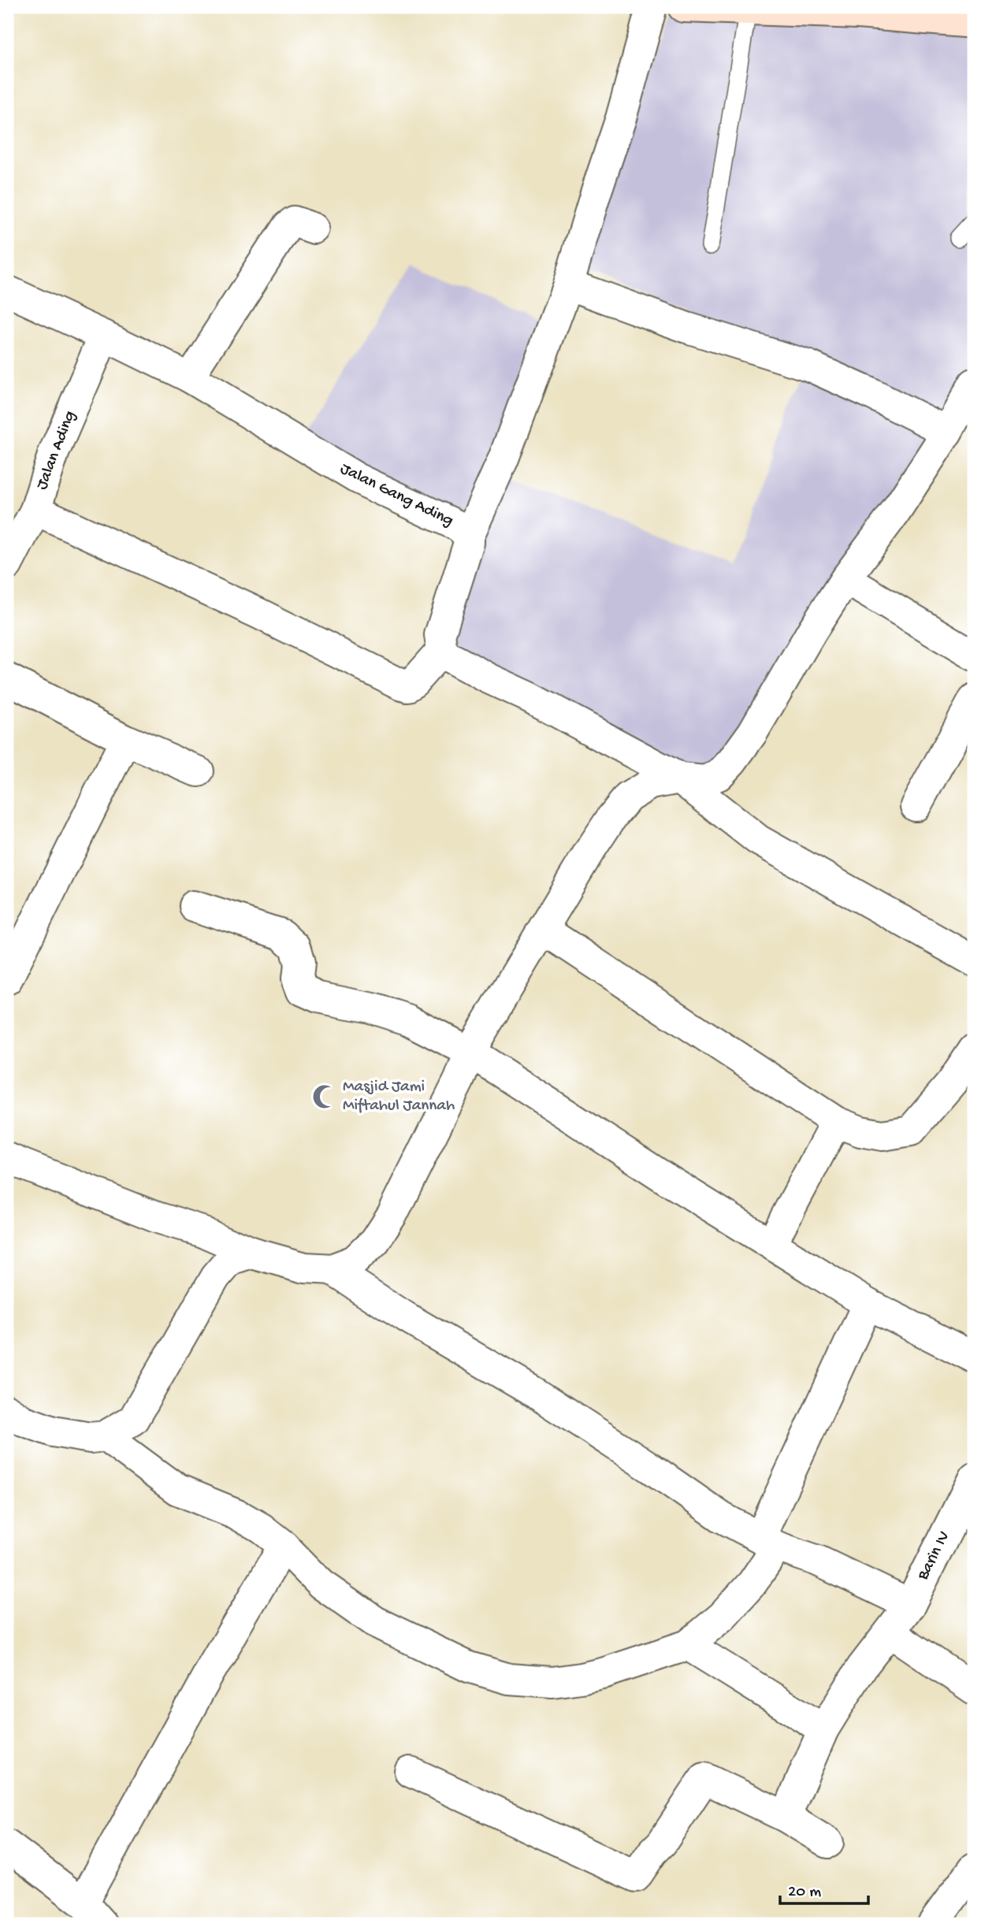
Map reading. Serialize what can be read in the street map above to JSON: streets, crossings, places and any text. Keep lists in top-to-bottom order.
{
  "streets": {
    "street": ["Jalan Ading", "Jalan Gang Ading", "Barin IV"]
  },
  "crossings": [
    ["Jalan Ading", "Jalan Gang Ading"]
  ],
  "places": {
    "mosque": ["Masjid Jami Miftahul Jannah"]
  },
  "scale_bar": "20 m"
}
